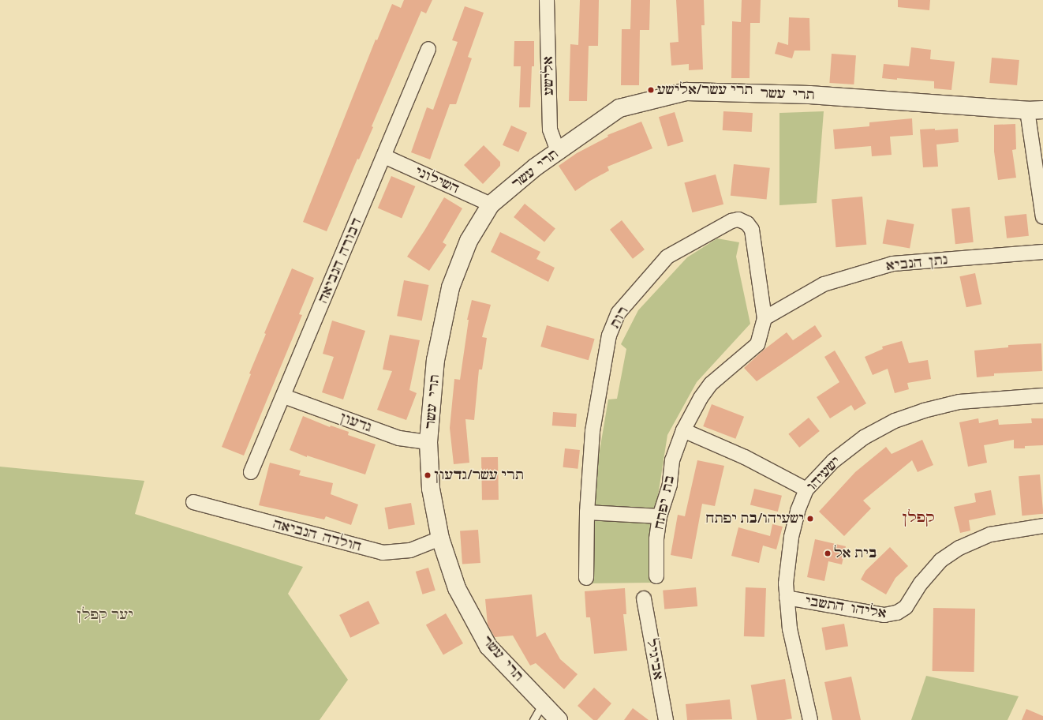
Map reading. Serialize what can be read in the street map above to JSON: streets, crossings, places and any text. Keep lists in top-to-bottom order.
{
  "streets": {
    "street": [
      "אלישע",
      "תרי עשר",
      "השילוני",
      "דבורה הנביאה",
      "נתן הנביא",
      "רות",
      "גדעון",
      "ישעיהו",
      "בת יפתח",
      "חולדה הנביאה",
      "אליהו התשבי",
      "אביגיל"
    ]
  },
  "crossings": [
    ["אלישע", "תרי עשר"],
    ["תרי עשר", "השילוני"],
    ["תרי עשר", "גדעון"],
    ["תרי עשר", "חולדה הנביאה"],
    ["השילוני", "דבורה הנביאה"],
    ["דבורה הנביאה", "גדעון"],
    ["נתן הנביא", "רות"],
    ["נתן הנביא", "בת יפתח"],
    ["רות", "בת יפתח"],
    ["ישעיהו", "אליהו התשבי"]
  ],
  "districts": ["קפלן"],
  "parks": ["יער קפלן"],
  "places": [
    "תרי עשר/אלישע",
    "תרי עשר/גדעון",
    "ישעיהו/בת יפתח",
    "בית אל"
  ]
}
